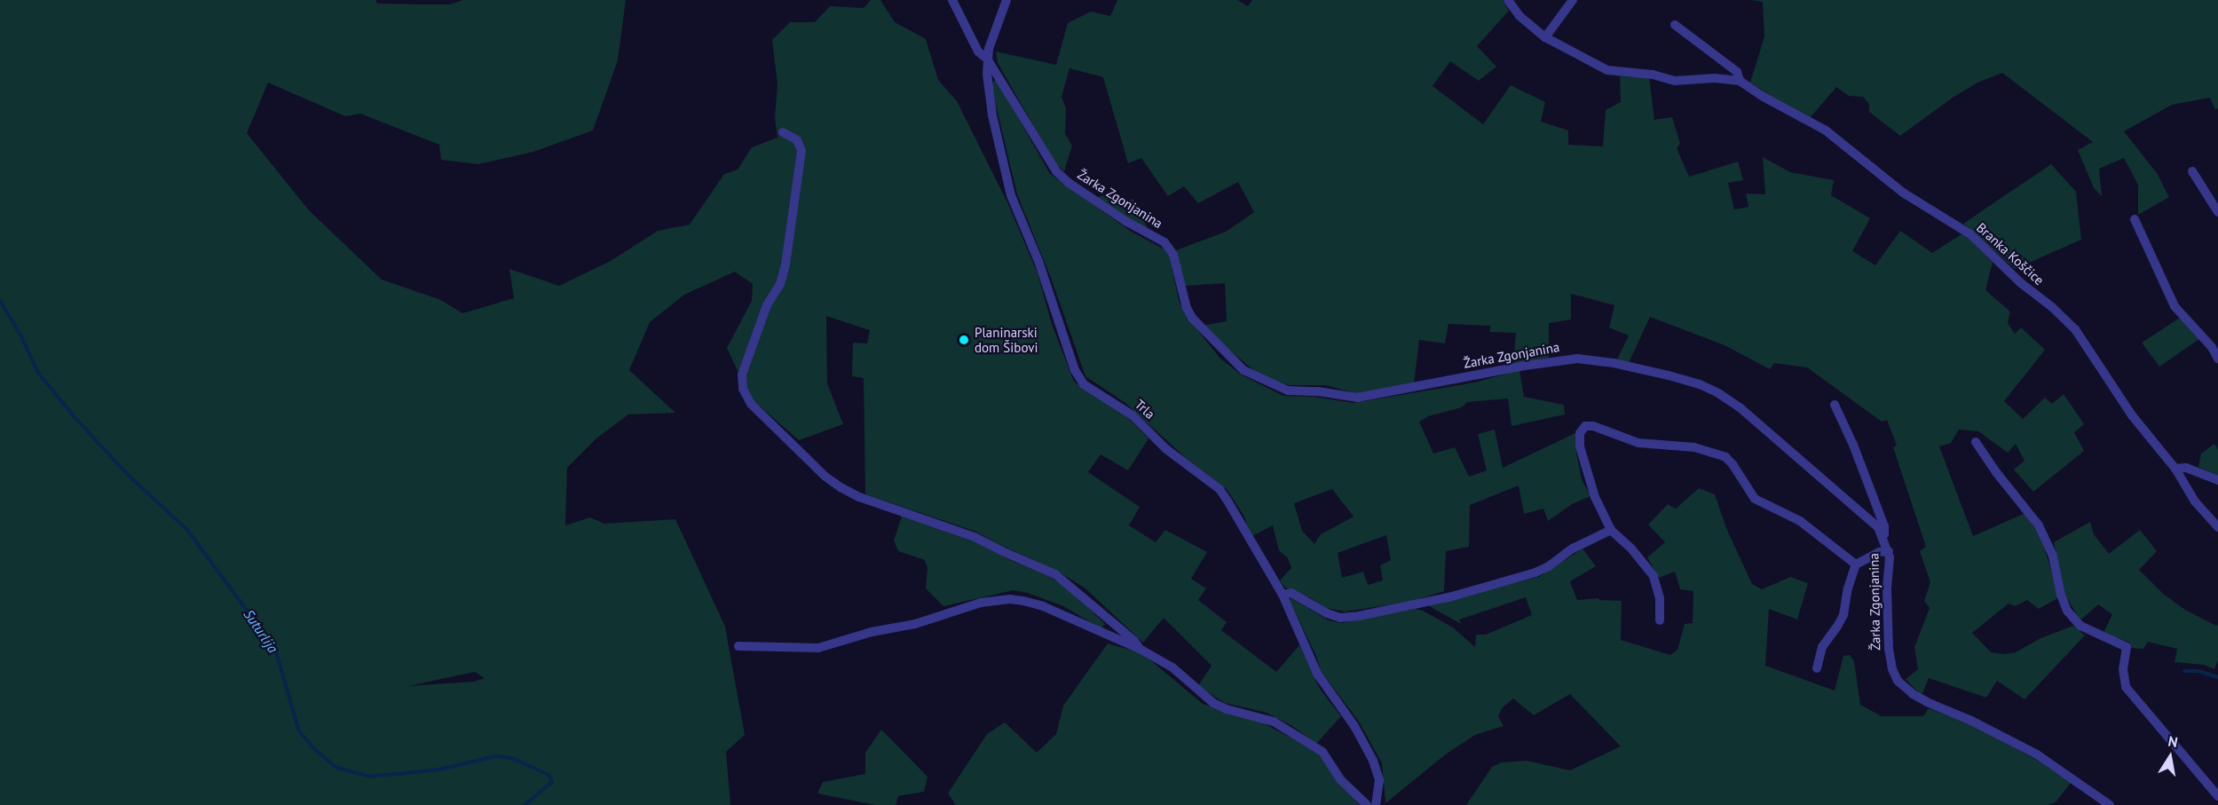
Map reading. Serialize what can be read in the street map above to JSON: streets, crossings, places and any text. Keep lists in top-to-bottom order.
{
  "streets": {
    "street": ["Žarka Zgonjanina", "Branka Koščice", "Trla"]
  },
  "crossings": [
    ["Žarka Zgonjanina", "Trla"]
  ],
  "water": ["Suturlija"],
  "places": ["Planinarski dom Šibovi"],
  "north": "top"
}
